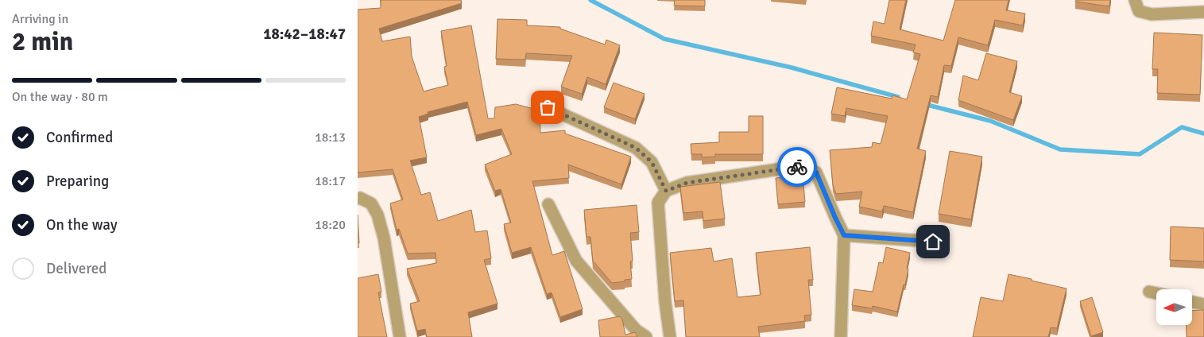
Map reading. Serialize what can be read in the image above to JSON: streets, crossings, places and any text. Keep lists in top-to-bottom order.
{
  "north": "left",
  "page": {
    "heading": ["2 min", "Arriving in", "18:42–18:47"],
    "bar": "On the way · 80 m",
    "list": [
      ["Confirmed", "18:13"],
      ["Preparing", "18:17"],
      ["On the way", "18:20"],
      "Delivered"
    ]
  }
}
